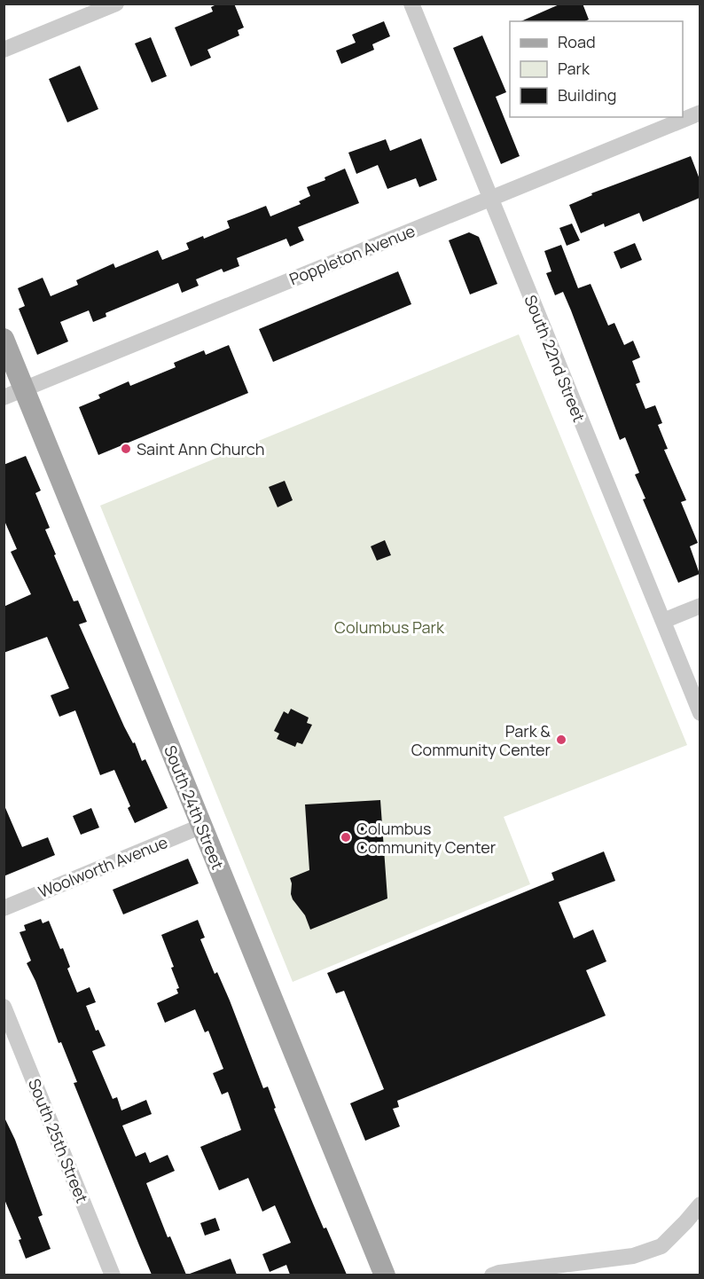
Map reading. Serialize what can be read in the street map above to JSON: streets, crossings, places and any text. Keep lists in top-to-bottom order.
{
  "streets": {
    "main road": ["South 24th Street"],
    "street": [
      "Poppleton Avenue",
      "South 22nd Street",
      "Woolworth Avenue",
      "South 25th Street"
    ]
  },
  "crossings": [
    ["Poppleton Avenue", "South 22nd Street"],
    ["Poppleton Avenue", "South 24th Street"],
    ["South 24th Street", "Woolworth Avenue"]
  ],
  "parks": ["Columbus Park"],
  "places": ["Saint Ann Church", "Park & Community Center", "Columbus Community Center"],
  "legend": ["Road", "Park", "Building"]
}
